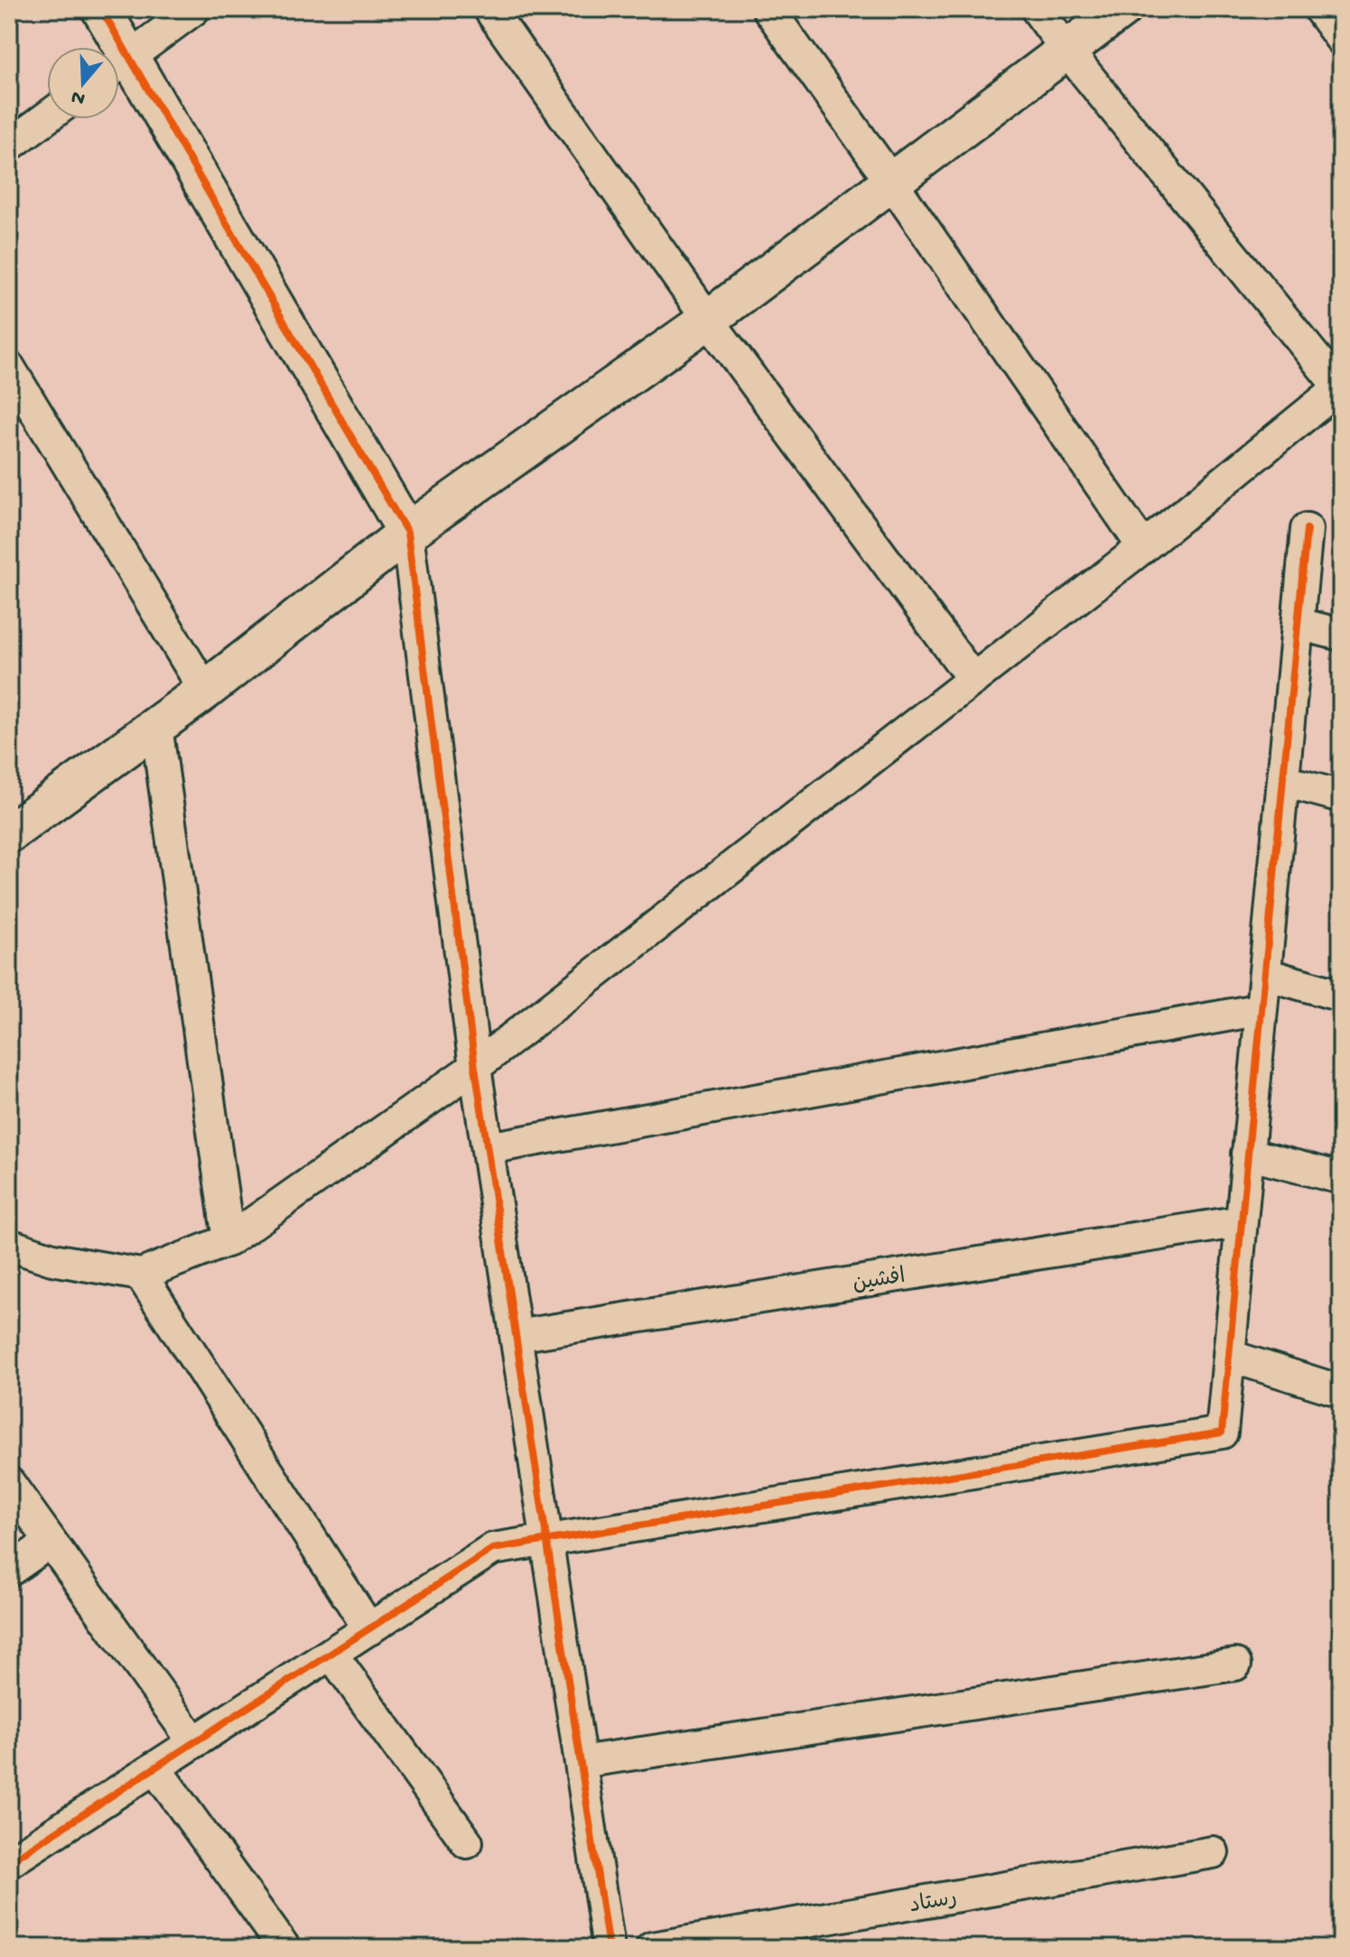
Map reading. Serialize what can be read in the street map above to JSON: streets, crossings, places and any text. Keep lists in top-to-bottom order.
{
  "streets": {
    "street": ["افشین", "رستاد"]
  },
  "north": "bottom"
}
